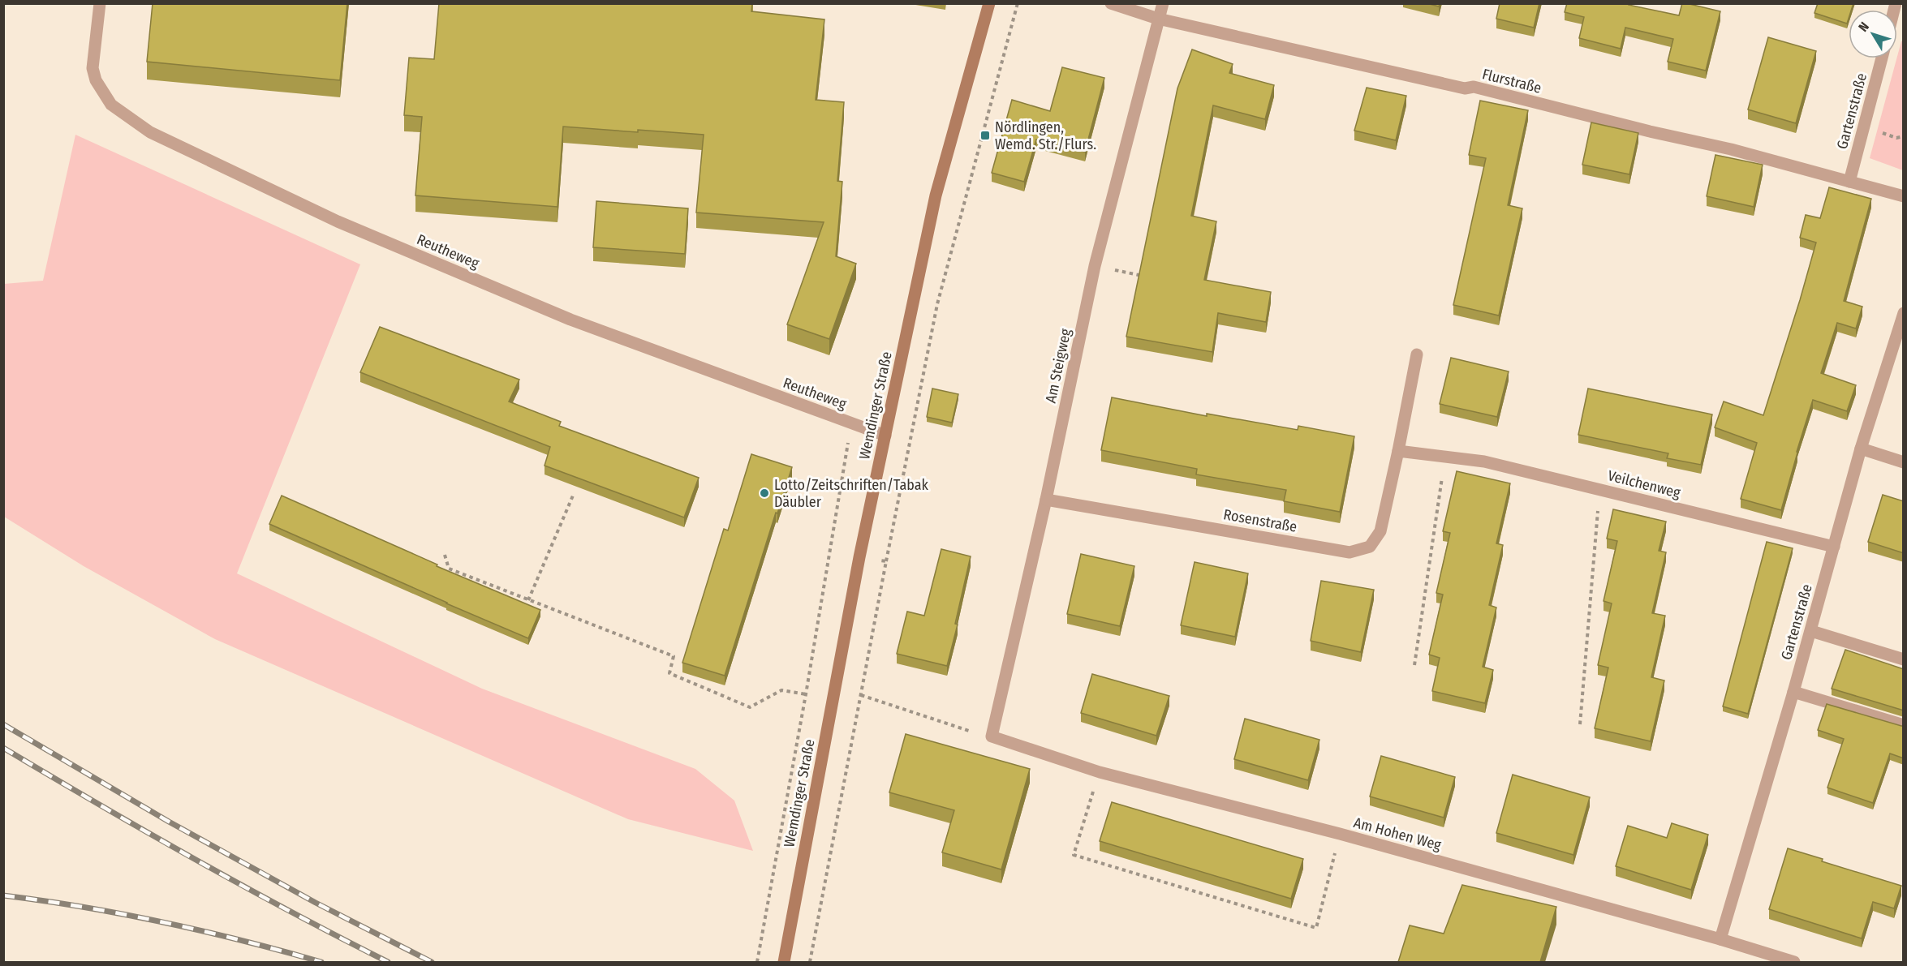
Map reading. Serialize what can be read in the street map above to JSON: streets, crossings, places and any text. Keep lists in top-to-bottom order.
{
  "streets": {
    "main road": ["Wemdinger Straße"],
    "street": [
      "Flurstraße",
      "Gartenstraße",
      "Reutheweg",
      "Am Steigweg",
      "Veilchenweg",
      "Rosenstraße",
      "Am Hohen Weg"
    ]
  },
  "crossings": [
    ["Flurstraße", "Gartenstraße"],
    ["Flurstraße", "Am Steigweg"],
    ["Gartenstraße", "Veilchenweg"],
    ["Gartenstraße", "Am Hohen Weg"],
    ["Reutheweg", "Wemdinger Straße"],
    ["Am Steigweg", "Rosenstraße"],
    ["Am Steigweg", "Am Hohen Weg"]
  ],
  "places": {
    "transit": ["Nördlingen, Wemd. Str./Flurs."],
    "other": ["Lotto/Zeitschriften/Tabak Däubler"]
  },
  "north": "top left"
}
